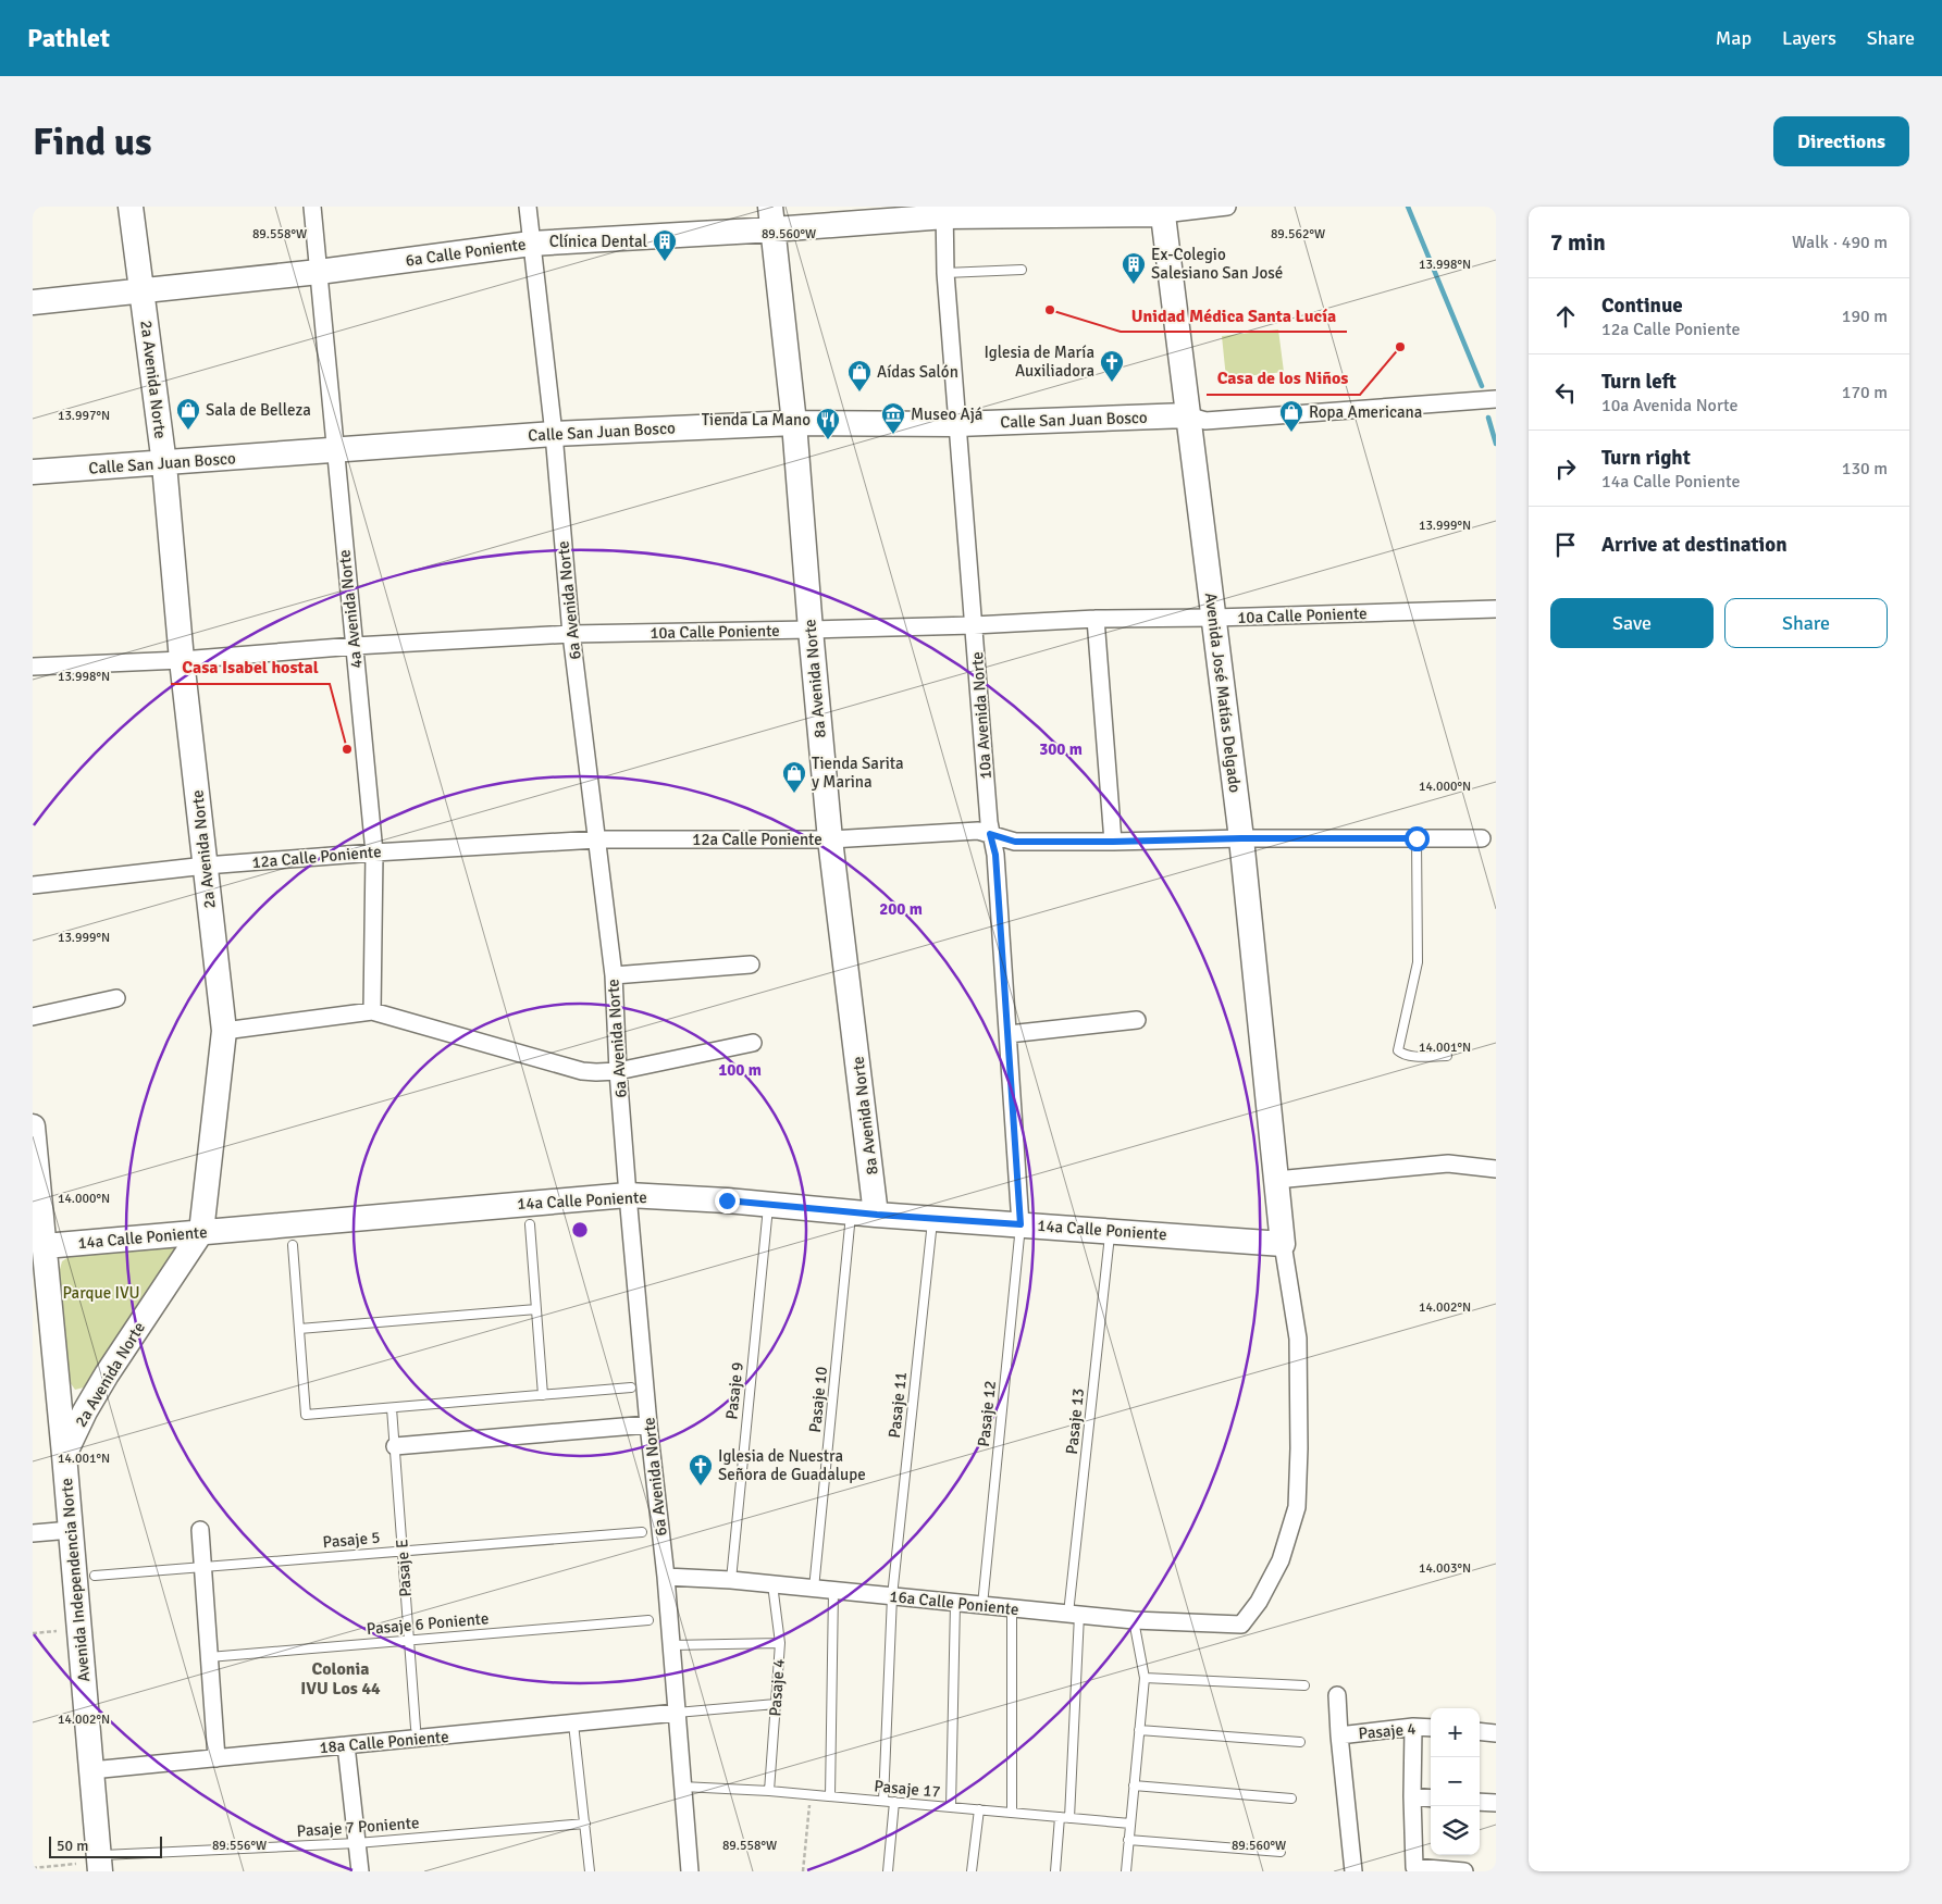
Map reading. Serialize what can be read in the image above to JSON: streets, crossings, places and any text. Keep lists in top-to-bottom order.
{
  "streets": {
    "street": [
      "6a Calle Poniente",
      "2a Avenida Norte",
      "Calle San Juan Bosco",
      "6a Avenida Norte",
      "4a Avenida Norte",
      "10a Calle Poniente",
      "8a Avenida Norte",
      "Avenida José Matías Delgado",
      "10a Avenida Norte",
      "12a Calle Poniente",
      "14a Calle Poniente",
      "Avenida Independencia Norte",
      "16a Calle Poniente",
      "Pasaje 4",
      "18a Calle Poniente"
    ],
    "lane": [
      "Pasaje 9",
      "Pasaje 10",
      "Pasaje 11",
      "Pasaje 12",
      "Pasaje 13",
      "Pasaje 5",
      "Pasaje E",
      "Pasaje 6 Poniente",
      "Pasaje 17",
      "Pasaje 7 Poniente"
    ]
  },
  "crossings": [
    ["6a Calle Poniente", "2a Avenida Norte"],
    ["6a Calle Poniente", "6a Avenida Norte"],
    ["6a Calle Poniente", "4a Avenida Norte"],
    ["6a Calle Poniente", "8a Avenida Norte"],
    ["6a Calle Poniente", "Avenida José Matías Delgado"],
    ["6a Calle Poniente", "10a Avenida Norte"],
    ["2a Avenida Norte", "Calle San Juan Bosco"],
    ["2a Avenida Norte", "10a Calle Poniente"],
    ["2a Avenida Norte", "12a Calle Poniente"],
    ["2a Avenida Norte", "14a Calle Poniente"],
    ["2a Avenida Norte", "Avenida Independencia Norte"],
    ["Calle San Juan Bosco", "6a Avenida Norte"],
    ["Calle San Juan Bosco", "4a Avenida Norte"],
    ["Calle San Juan Bosco", "8a Avenida Norte"],
    ["Calle San Juan Bosco", "Avenida José Matías Delgado"],
    ["Calle San Juan Bosco", "10a Avenida Norte"],
    ["6a Avenida Norte", "10a Calle Poniente"],
    ["6a Avenida Norte", "12a Calle Poniente"],
    ["6a Avenida Norte", "14a Calle Poniente"],
    ["6a Avenida Norte", "16a Calle Poniente"],
    ["6a Avenida Norte", "18a Calle Poniente"],
    ["6a Avenida Norte", "Pasaje 17"],
    ["4a Avenida Norte", "10a Calle Poniente"],
    ["4a Avenida Norte", "12a Calle Poniente"],
    ["10a Calle Poniente", "8a Avenida Norte"],
    ["10a Calle Poniente", "Avenida José Matías Delgado"],
    ["10a Calle Poniente", "10a Avenida Norte"],
    ["8a Avenida Norte", "12a Calle Poniente"],
    ["8a Avenida Norte", "14a Calle Poniente"],
    ["Avenida José Matías Delgado", "12a Calle Poniente"],
    ["Avenida José Matías Delgado", "14a Calle Poniente"],
    ["Avenida José Matías Delgado", "16a Calle Poniente"],
    ["10a Avenida Norte", "12a Calle Poniente"],
    ["10a Avenida Norte", "14a Calle Poniente"],
    ["10a Avenida Norte", "Pasaje 12"],
    ["14a Calle Poniente", "Pasaje 9"],
    ["14a Calle Poniente", "Pasaje 10"],
    ["14a Calle Poniente", "Pasaje 11"],
    ["14a Calle Poniente", "Pasaje 12"],
    ["14a Calle Poniente", "Pasaje 13"],
    ["14a Calle Poniente", "Avenida Independencia Norte"],
    ["14a Calle Poniente", "16a Calle Poniente"],
    ["Pasaje 9", "16a Calle Poniente"],
    ["Pasaje 10", "16a Calle Poniente"],
    ["Pasaje 11", "16a Calle Poniente"],
    ["Pasaje 11", "Pasaje 17"],
    ["Pasaje 12", "16a Calle Poniente"],
    ["Pasaje 13", "16a Calle Poniente"],
    ["Pasaje 5", "Pasaje E"],
    ["Pasaje E", "Pasaje 6 Poniente"],
    ["Avenida Independencia Norte", "18a Calle Poniente"],
    ["Avenida Independencia Norte", "Pasaje 7 Poniente"],
    ["16a Calle Poniente", "Pasaje 4"],
    ["Pasaje 4", "Pasaje 17"]
  ],
  "districts": ["Colonia IVU Los 44"],
  "parks": ["Parque IVU"],
  "places": {
    "building": ["Clínica Dental", "Ex-Colegio Salesiano San José"],
    "other": ["Unidad Médica Santa Lucía", "Casa de los Niños", "Casa Isabel hostal"],
    "church": ["Iglesia de María Auxiliadora", "Iglesia de Nuestra Señora de Guadalupe"],
    "shop": [
      "Aídas Salón",
      "Sala de Belleza",
      "Ropa Americana",
      "Tienda Sarita y Marina"
    ],
    "museum": ["Museo Ajá"],
    "restaurant": ["Tienda La Mano"]
  },
  "scale_bar": "50 m",
  "page": {
    "header": "Pathlet",
    "nav": ["Map", "Layers", "Share"],
    "buttons": [
      "Directions",
      ["Save", "Share"]
    ],
    "title": "Find us",
    "heading": ["7 min", "Walk · 490 m"],
    "list": [
      ["Continue", "12a Calle Poniente", "190 m"],
      ["Turn left", "10a Avenida Norte", "170 m"],
      ["Turn right", "14a Calle Poniente", "130 m"],
      "Arrive at destination"
    ],
    "map_buttons": ["+", "−"],
    "scale": "50 m"
  },
  "coordinates": [
    "89.558°W",
    "89.560°W",
    "89.562°W",
    "13.998°N",
    "13.997°N",
    "13.999°N",
    "14.000°N",
    "14.001°N",
    "14.002°N",
    "14.003°N",
    "89.556°W"
  ],
  "rings": ["300 m", "200 m", "100 m"]
}
